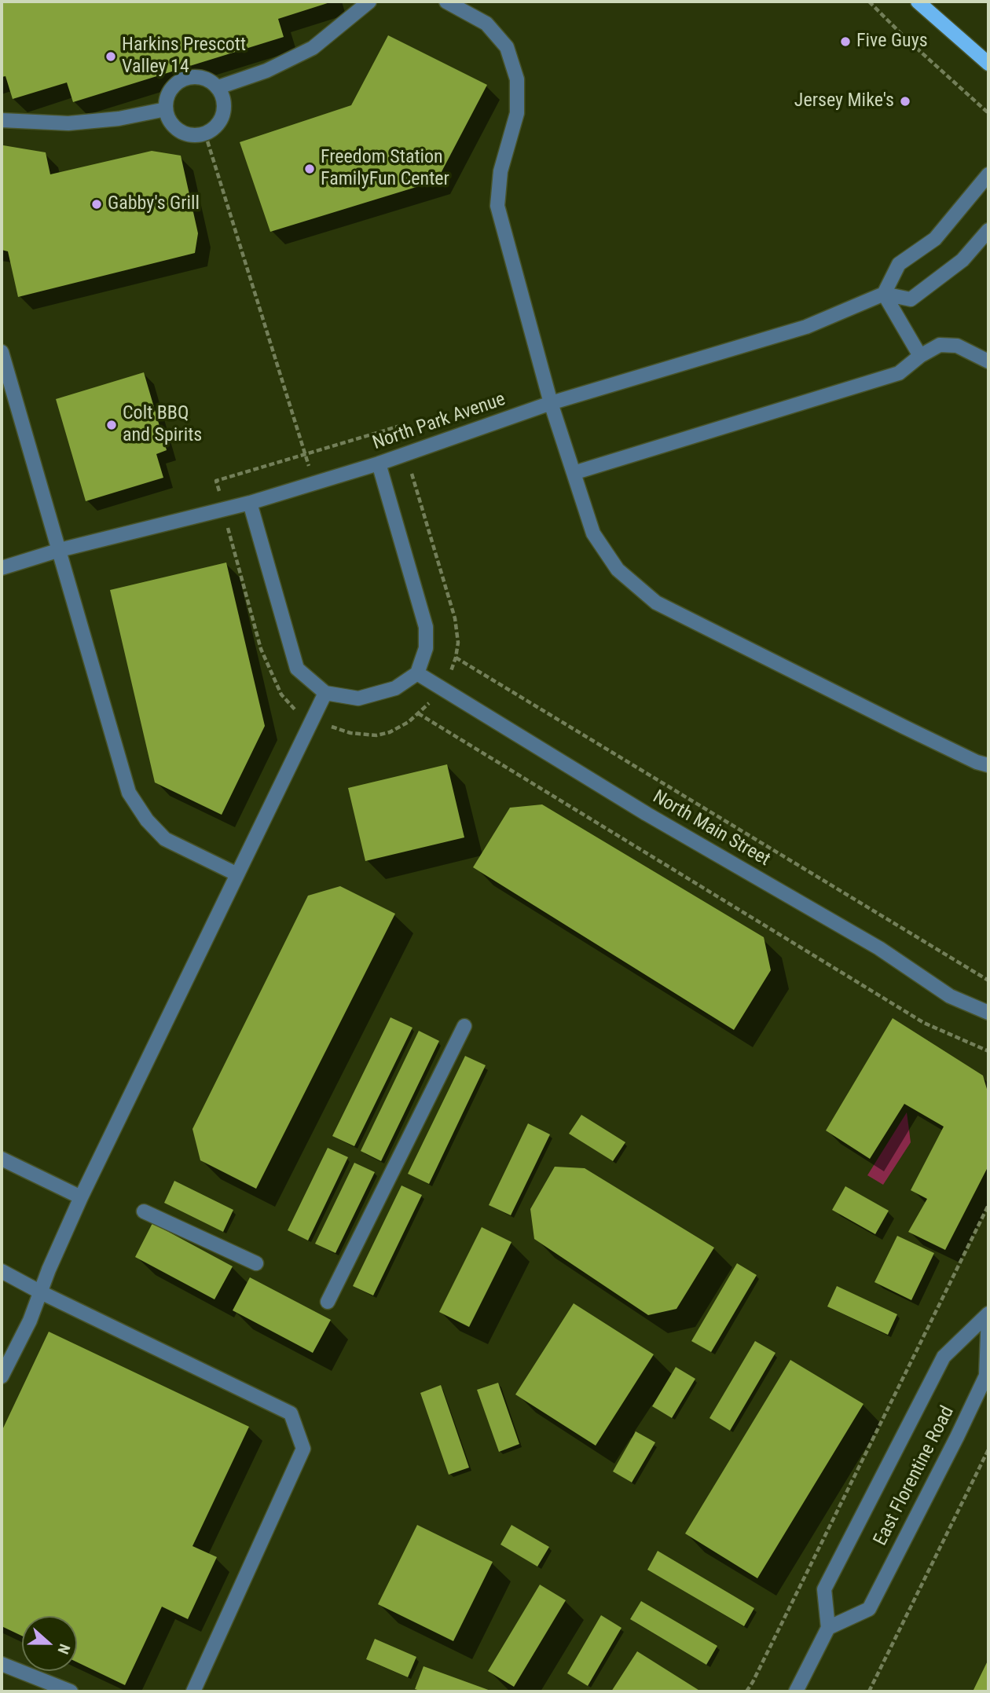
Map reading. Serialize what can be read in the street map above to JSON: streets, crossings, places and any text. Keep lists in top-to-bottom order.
{
  "streets": {
    "street": ["North Park Avenue", "North Main Street", "East Florentine Road"]
  },
  "places": [
    "Five Guys",
    "Harkins Prescott Valley 14",
    "Jersey Mike's",
    "Freedom Station FamilyFun Center",
    "Gabby's Grill",
    "Colt BBQ and Spirits"
  ],
  "north": "right"
}
